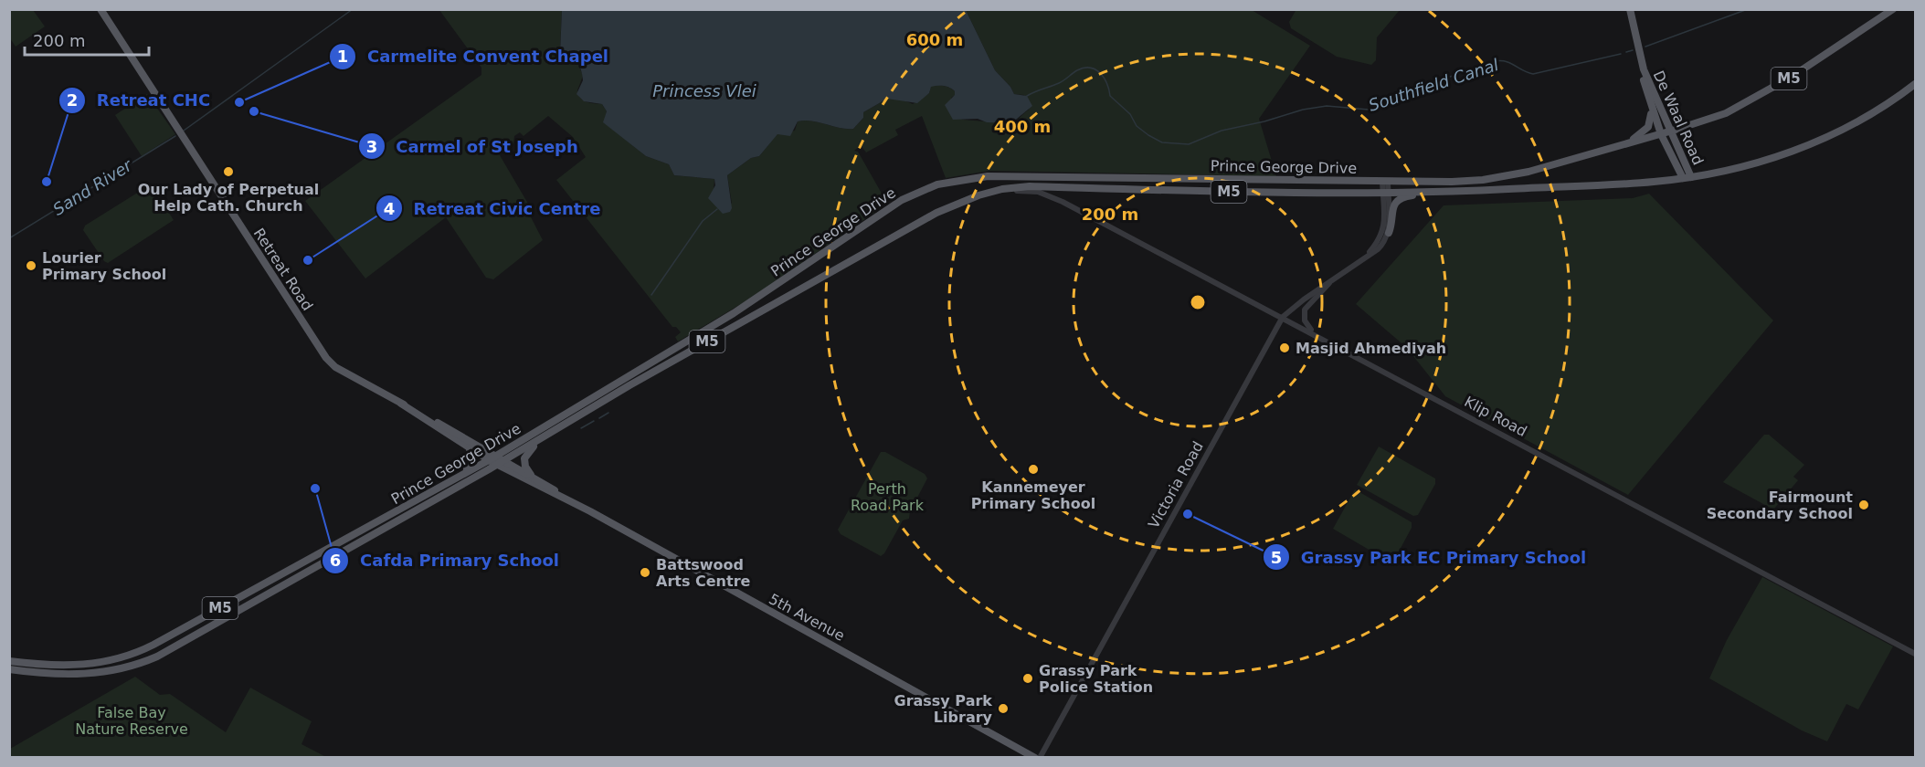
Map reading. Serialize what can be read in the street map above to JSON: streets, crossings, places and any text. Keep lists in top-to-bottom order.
{
  "streets": {
    "main road": [
      "M5",
      "De Waal Road",
      "Prince George Drive",
      "Retreat Road",
      "5th Avenue"
    ],
    "street": ["Klip Road", "Victoria Road"]
  },
  "crossings": [
    ["De Waal Road", "Prince George Drive"],
    ["Prince George Drive", "Retreat Road"],
    ["Prince George Drive", "Klip Road"],
    ["Prince George Drive", "Victoria Road"],
    ["Prince George Drive", "5th Avenue"],
    ["Retreat Road", "5th Avenue"],
    ["Klip Road", "Victoria Road"]
  ],
  "water": ["Southfield Canal", "Princess Vlei", "Sand River"],
  "parks": ["Perth Road Park", "False Bay Nature Reserve"],
  "places": [
    "Carmelite Convent Chapel",
    "Carmel of St Joseph",
    "Our Lady of Perpetual Help Cath. Church",
    "Retreat CHC",
    "Retreat Civic Centre",
    "Lourier Primary School",
    "Masjid Ahmediyah",
    "Kannemeyer Primary School",
    "Cafda Primary School",
    "Fairmount Secondary School",
    "Grassy Park EC Primary School",
    "Battswood Arts Centre",
    "Grassy Park Police Station",
    "Grassy Park Library"
  ],
  "scale_bar": "200 m",
  "rings": ["600 m", "400 m", "200 m"]
}
